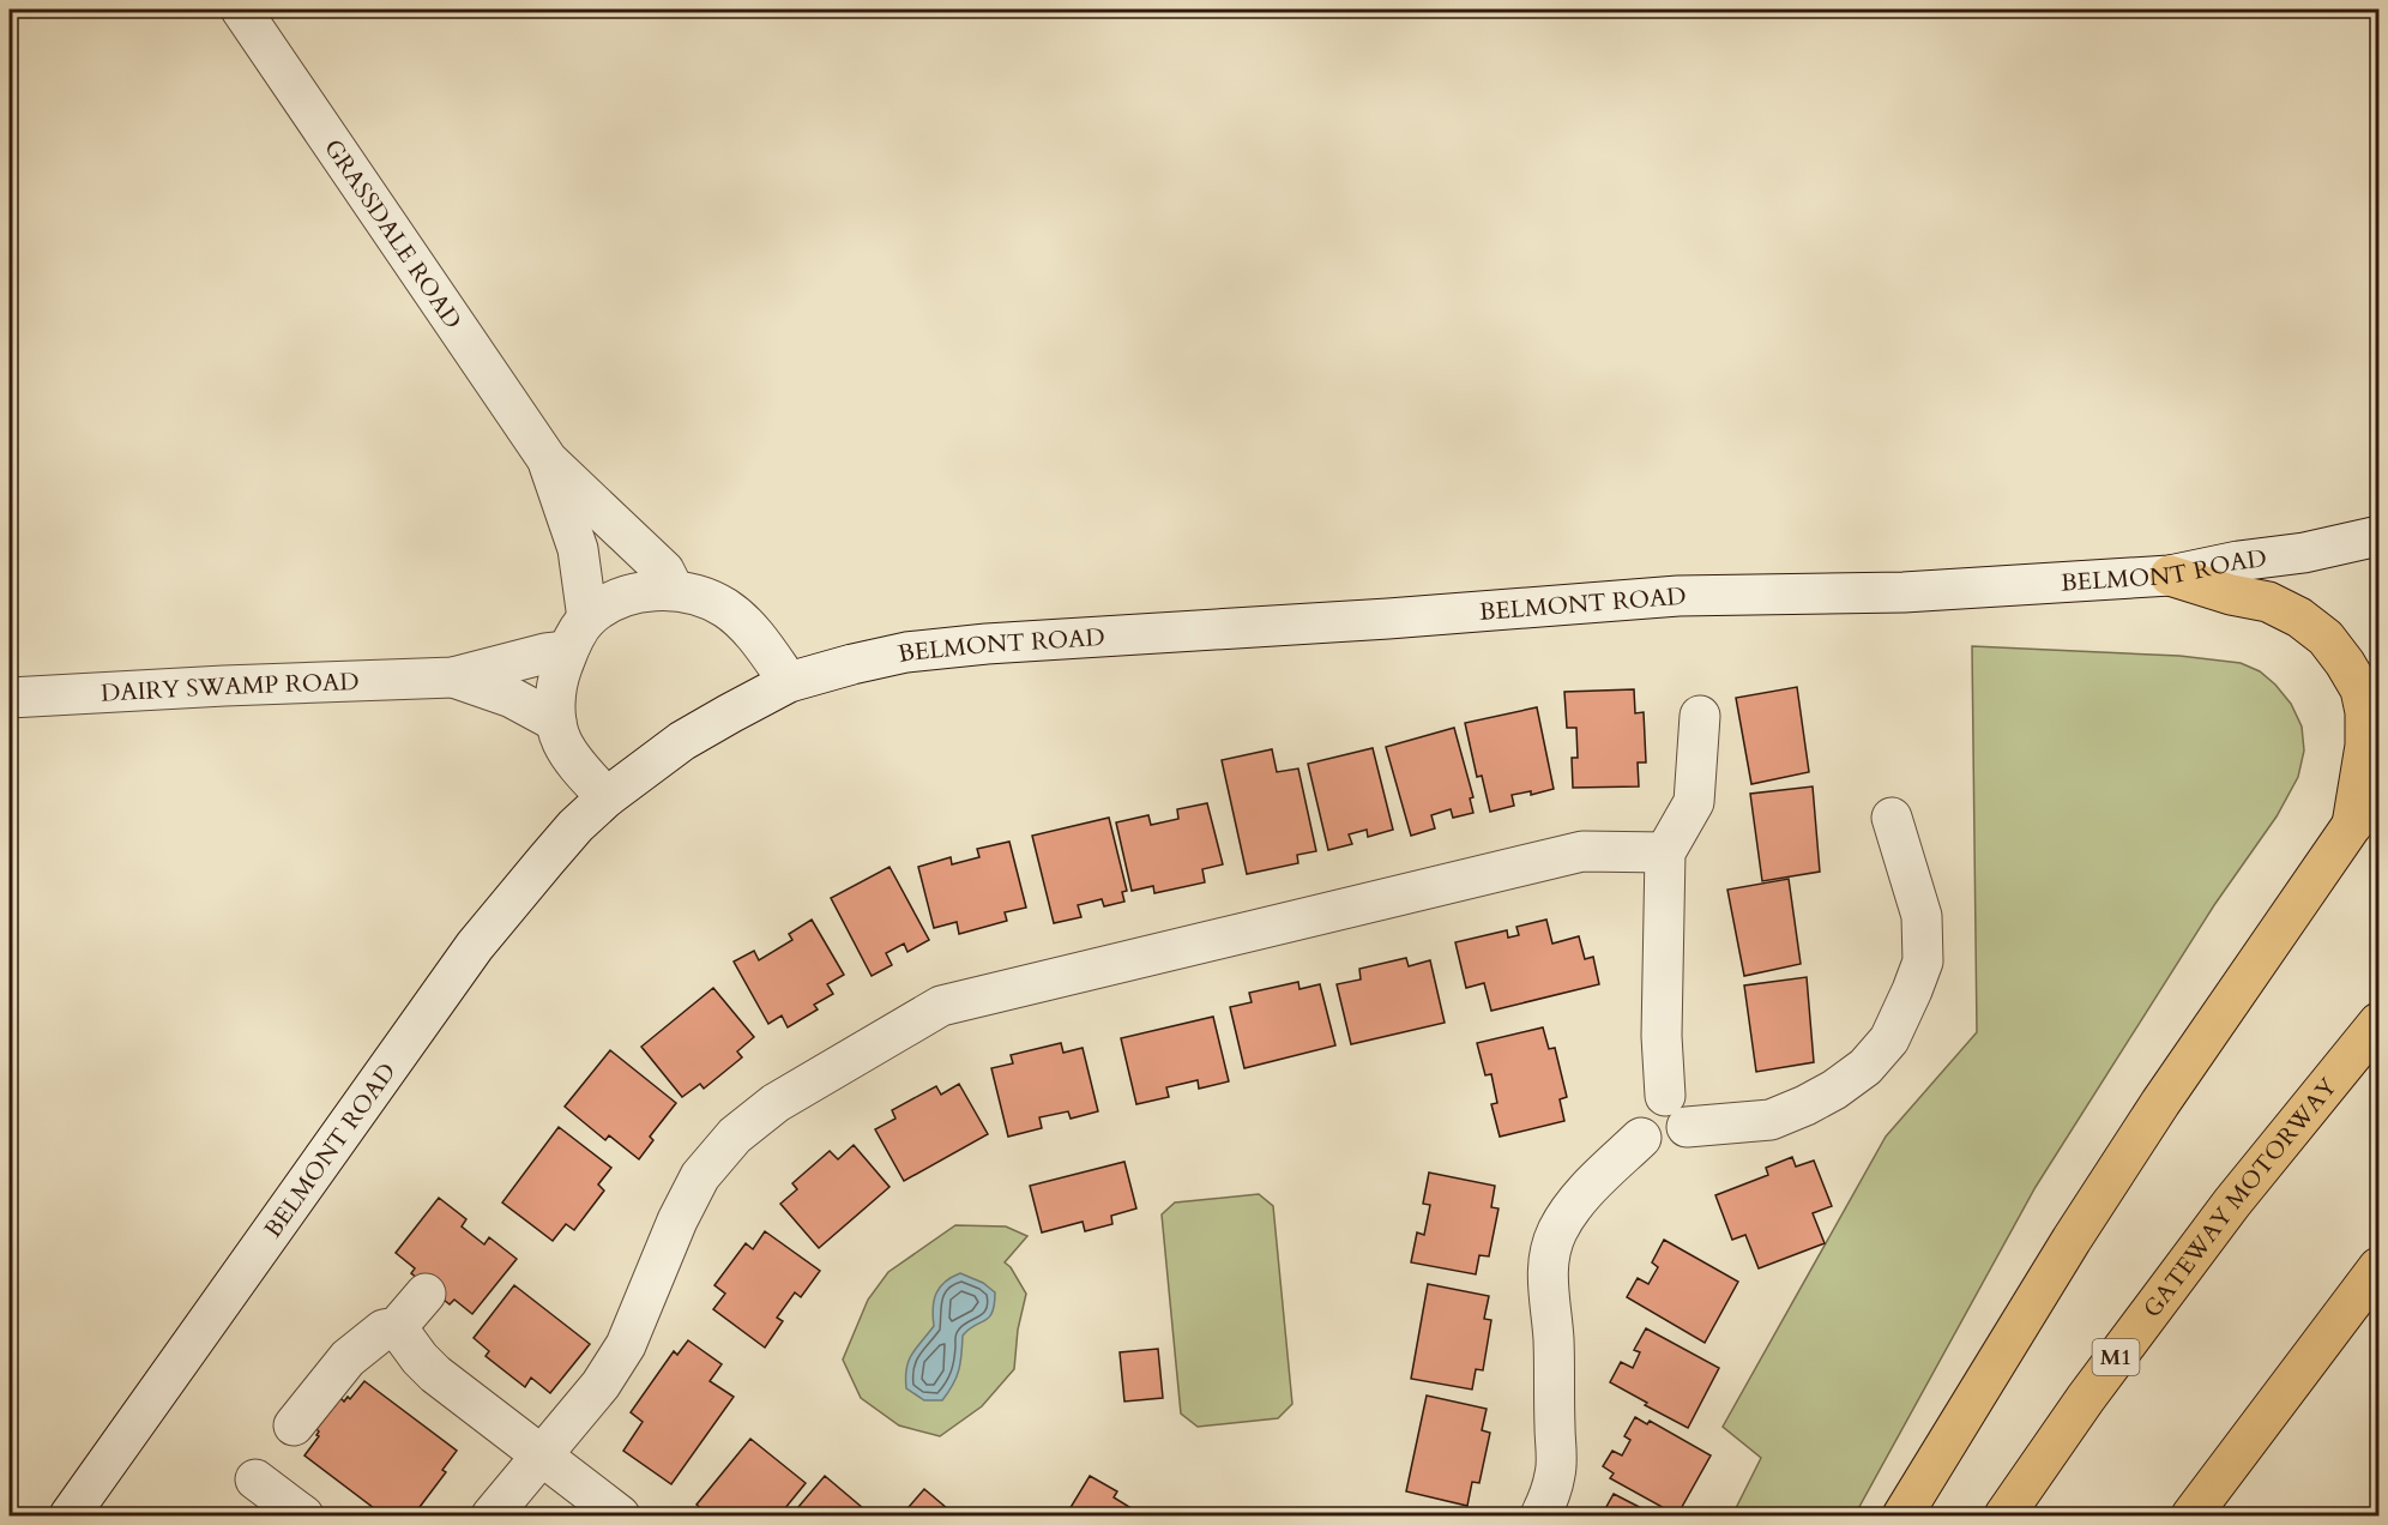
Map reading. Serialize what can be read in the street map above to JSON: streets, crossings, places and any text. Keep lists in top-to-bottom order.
{
  "streets": {
    "highway": ["GATEWAY MOTORWAY", "M1"],
    "street": ["GRASSDALE ROAD", "BELMONT ROAD", "DAIRY SWAMP ROAD"]
  }
}
